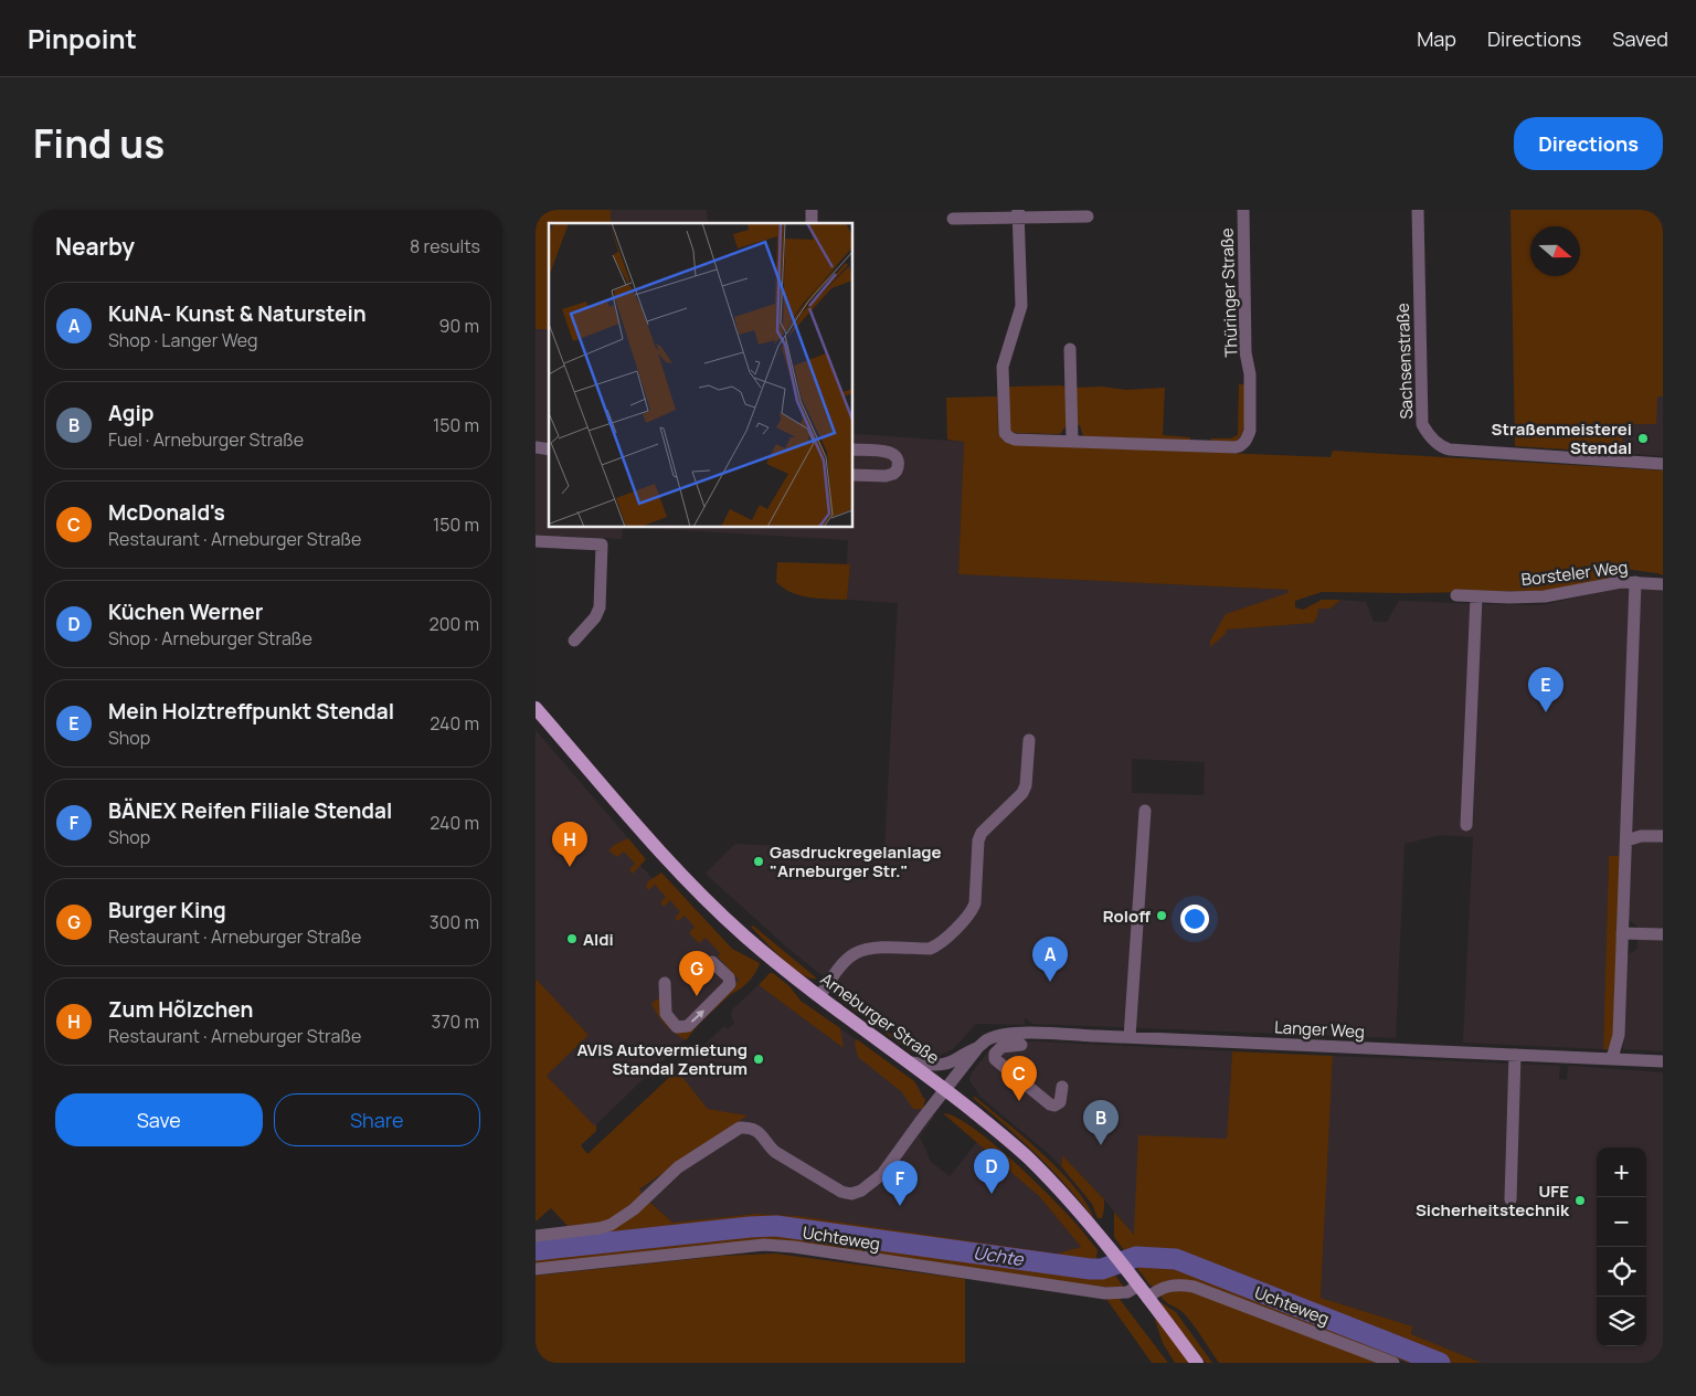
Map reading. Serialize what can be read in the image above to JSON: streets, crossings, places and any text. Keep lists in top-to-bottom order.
{
  "streets": {
    "main road": ["Arneburger Straße"],
    "street": [
      "Thüringer Straße",
      "Sachsenstraße",
      "Borsteler Weg",
      "Langer Weg",
      "Uchteweg"
    ]
  },
  "crossings": [
    ["Arneburger Straße", "Langer Weg"],
    ["Arneburger Straße", "Uchteweg"]
  ],
  "water": ["Uchte"],
  "places": [
    "Straßenmeisterei Stendal",
    "Gasdruckregelanlage \"Arneburger Str.\"",
    "Roloff",
    "Aldi",
    "AVIS Autovermietung Standal Zentrum",
    "UFE Sicherheitstechnik"
  ],
  "north": "right",
  "page": {
    "header": "Pinpoint",
    "nav": ["Map", "Directions", "Saved"],
    "title": "Find us",
    "buttons": [
      "Directions",
      ["Save", "Share"]
    ],
    "heading": ["Nearby", "8 results"],
    "list": [
      {
        "mark": "A",
        "name": "KuNA- Kunst & Naturstein",
        "note": "Shop · Langer Weg",
        "value": "90 m"
      },
      {
        "mark": "B",
        "name": "Agip",
        "note": "Fuel · Arneburger Straße",
        "value": "150 m"
      },
      {
        "mark": "C",
        "name": "McDonald's",
        "note": "Restaurant · Arneburger Straße",
        "value": "150 m"
      },
      {
        "mark": "D",
        "name": "Küchen Werner",
        "note": "Shop · Arneburger Straße",
        "value": "200 m"
      },
      {
        "mark": "E",
        "name": "Mein Holztreffpunkt Stendal",
        "note": "Shop",
        "value": "240 m"
      },
      {
        "mark": "F",
        "name": "BÄNEX Reifen Filiale Stendal",
        "note": "Shop",
        "value": "240 m"
      },
      {
        "mark": "G",
        "name": "Burger King",
        "note": "Restaurant · Arneburger Straße",
        "value": "300 m"
      },
      {
        "mark": "H",
        "name": "Zum Hõlzchen",
        "note": "Restaurant · Arneburger Straße",
        "value": "370 m"
      }
    ],
    "pins": [
      "E",
      "H",
      "A",
      "G",
      "C",
      "B",
      "D",
      "F"
    ],
    "map_buttons": ["+", "−"]
  }
}
